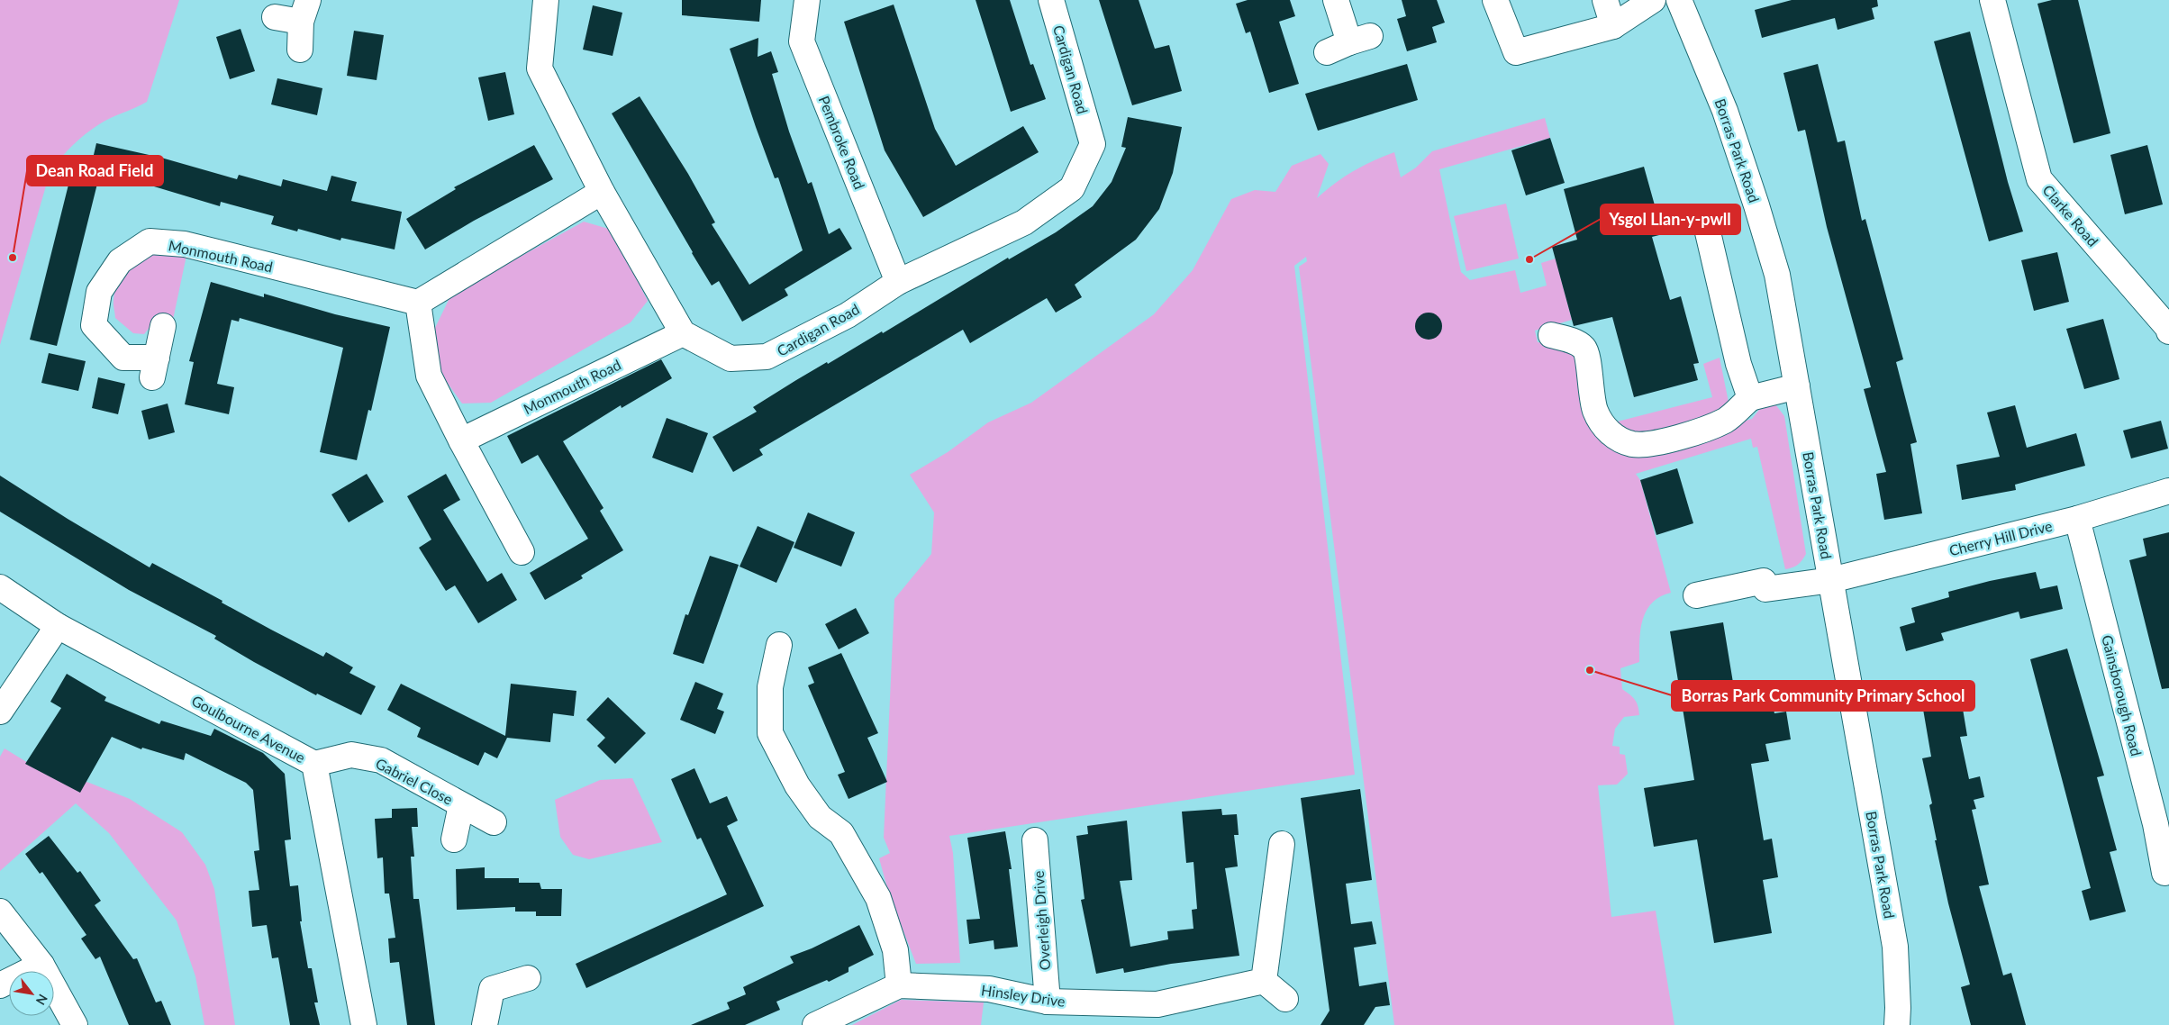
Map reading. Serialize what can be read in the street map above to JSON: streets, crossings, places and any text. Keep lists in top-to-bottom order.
{
  "streets": {
    "street": [
      "Cardigan Road",
      "Pembroke Road",
      "Borras Park Road",
      "Clarke Road",
      "Monmouth Road",
      "Cherry Hill Drive",
      "Gainsborough Road",
      "Goulbourne Avenue",
      "Gabriel Close",
      "Overleigh Drive",
      "Hinsley Drive"
    ]
  },
  "crossings": [
    ["Cardigan Road", "Pembroke Road"],
    ["Cardigan Road", "Monmouth Road"],
    ["Borras Park Road", "Cherry Hill Drive"],
    ["Cherry Hill Drive", "Gainsborough Road"],
    ["Goulbourne Avenue", "Gabriel Close"],
    ["Overleigh Drive", "Hinsley Drive"]
  ],
  "places": ["Dean Road Field", "Ysgol Llan-y-pwll", "Borras Park Community Primary School"],
  "north": "bottom right"
}
